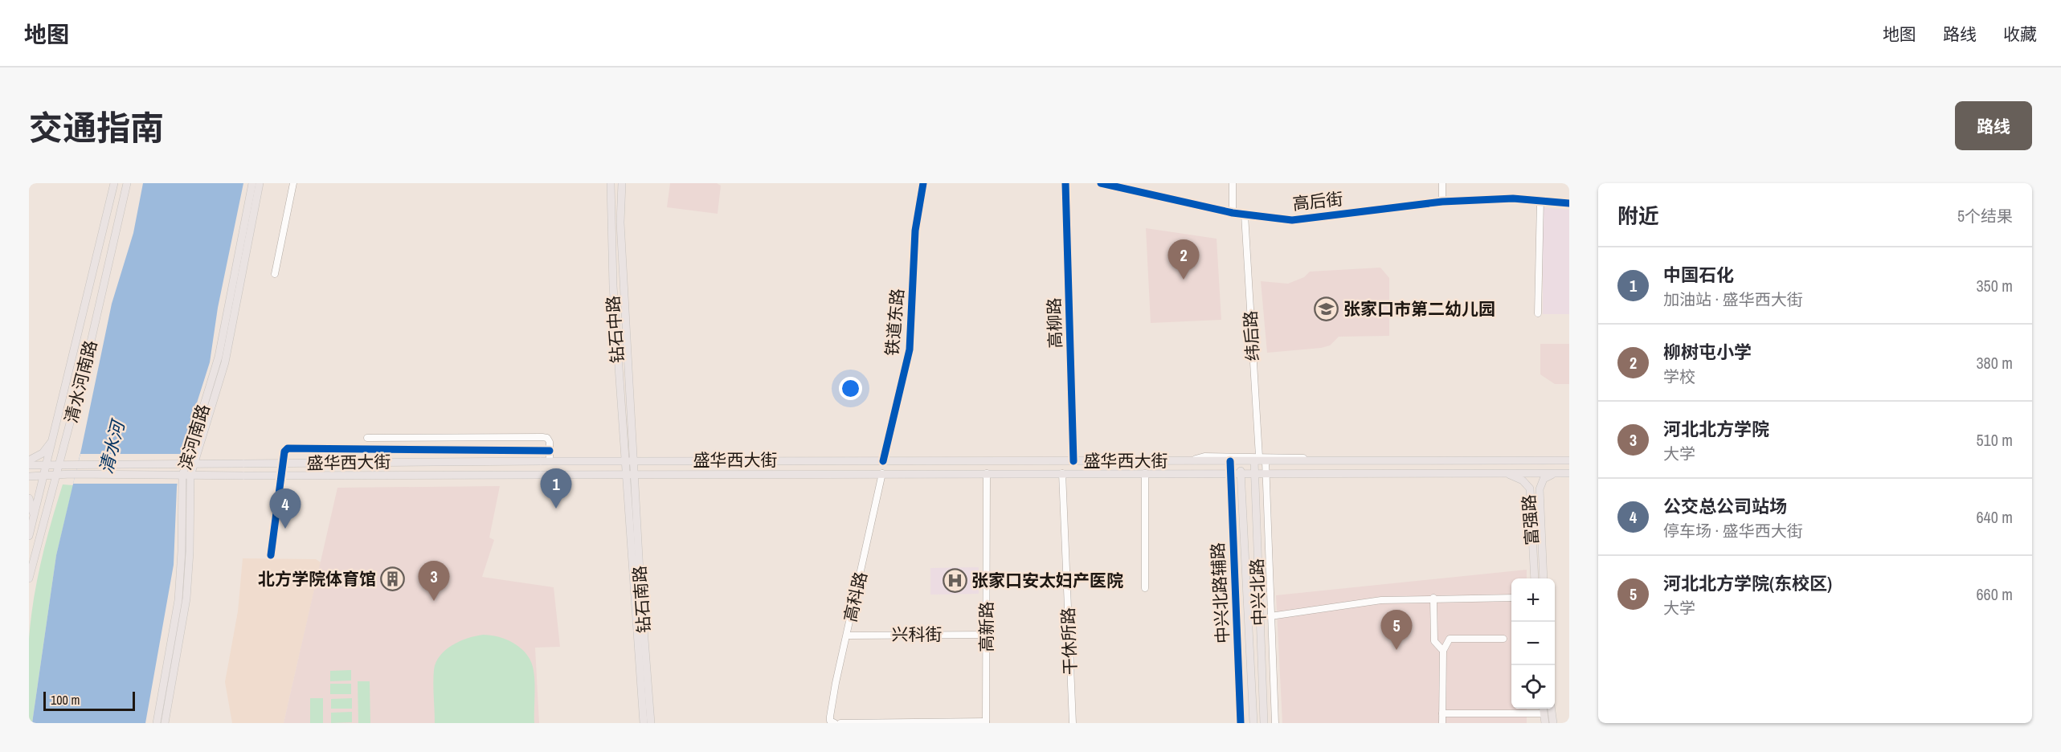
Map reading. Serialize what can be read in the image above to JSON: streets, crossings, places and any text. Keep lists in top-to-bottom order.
{
  "streets": {
    "main road": [
      "钻石中路",
      "清水河南路",
      "滨河南路",
      "盛华西大街",
      "富强路",
      "中兴北路",
      "钻石南路"
    ],
    "street": [
      "高后街",
      "铁道东路",
      "高柳路",
      "纬后路",
      "中兴北路辅路",
      "高科路",
      "高新路",
      "兴科街",
      "干休所路"
    ]
  },
  "crossings": [
    ["高后街", "纬后路"],
    ["铁道东路", "盛华西大街"],
    ["高柳路", "盛华西大街"],
    ["钻石中路", "盛华西大街"],
    ["钻石中路", "钻石南路"],
    ["纬后路", "盛华西大街"],
    ["纬后路", "中兴北路"],
    ["清水河南路", "盛华西大街"],
    ["滨河南路", "盛华西大街"],
    ["盛华西大街", "富强路"],
    ["盛华西大街", "中兴北路"],
    ["盛华西大街", "中兴北路辅路"],
    ["盛华西大街", "高科路"],
    ["盛华西大街", "钻石南路"],
    ["盛华西大街", "高新路"],
    ["盛华西大街", "干休所路"],
    ["高科路", "兴科街"],
    ["高新路", "兴科街"]
  ],
  "water": ["清水河"],
  "places": {
    "school or university": ["张家口市第二幼儿园"],
    "building": ["北方学院体育馆"],
    "hospital": ["张家口安太妇产医院"]
  },
  "scale_bar": "100 m",
  "page": {
    "header": "地图",
    "nav": ["地图", "路线", "收藏"],
    "title": "交通指南",
    "buttons": "路线",
    "heading": ["附近", "5个结果"],
    "pins": [
      "2",
      "1",
      "4",
      "3",
      "5"
    ],
    "list": [
      {
        "mark": "1",
        "name": "中国石化",
        "note": "加油站 · 盛华西大街",
        "value": "350 m"
      },
      {
        "mark": "2",
        "name": "柳树屯小学",
        "note": "学校",
        "value": "380 m"
      },
      {
        "mark": "3",
        "name": "河北北方学院",
        "note": "大学",
        "value": "510 m"
      },
      {
        "mark": "4",
        "name": "公交总公司站场",
        "note": "停车场 · 盛华西大街",
        "value": "640 m"
      },
      {
        "mark": "5",
        "name": "河北北方学院(东校区)",
        "note": "大学",
        "value": "660 m"
      }
    ],
    "map_buttons": ["+", "−"],
    "scale": "100 m"
  }
}
